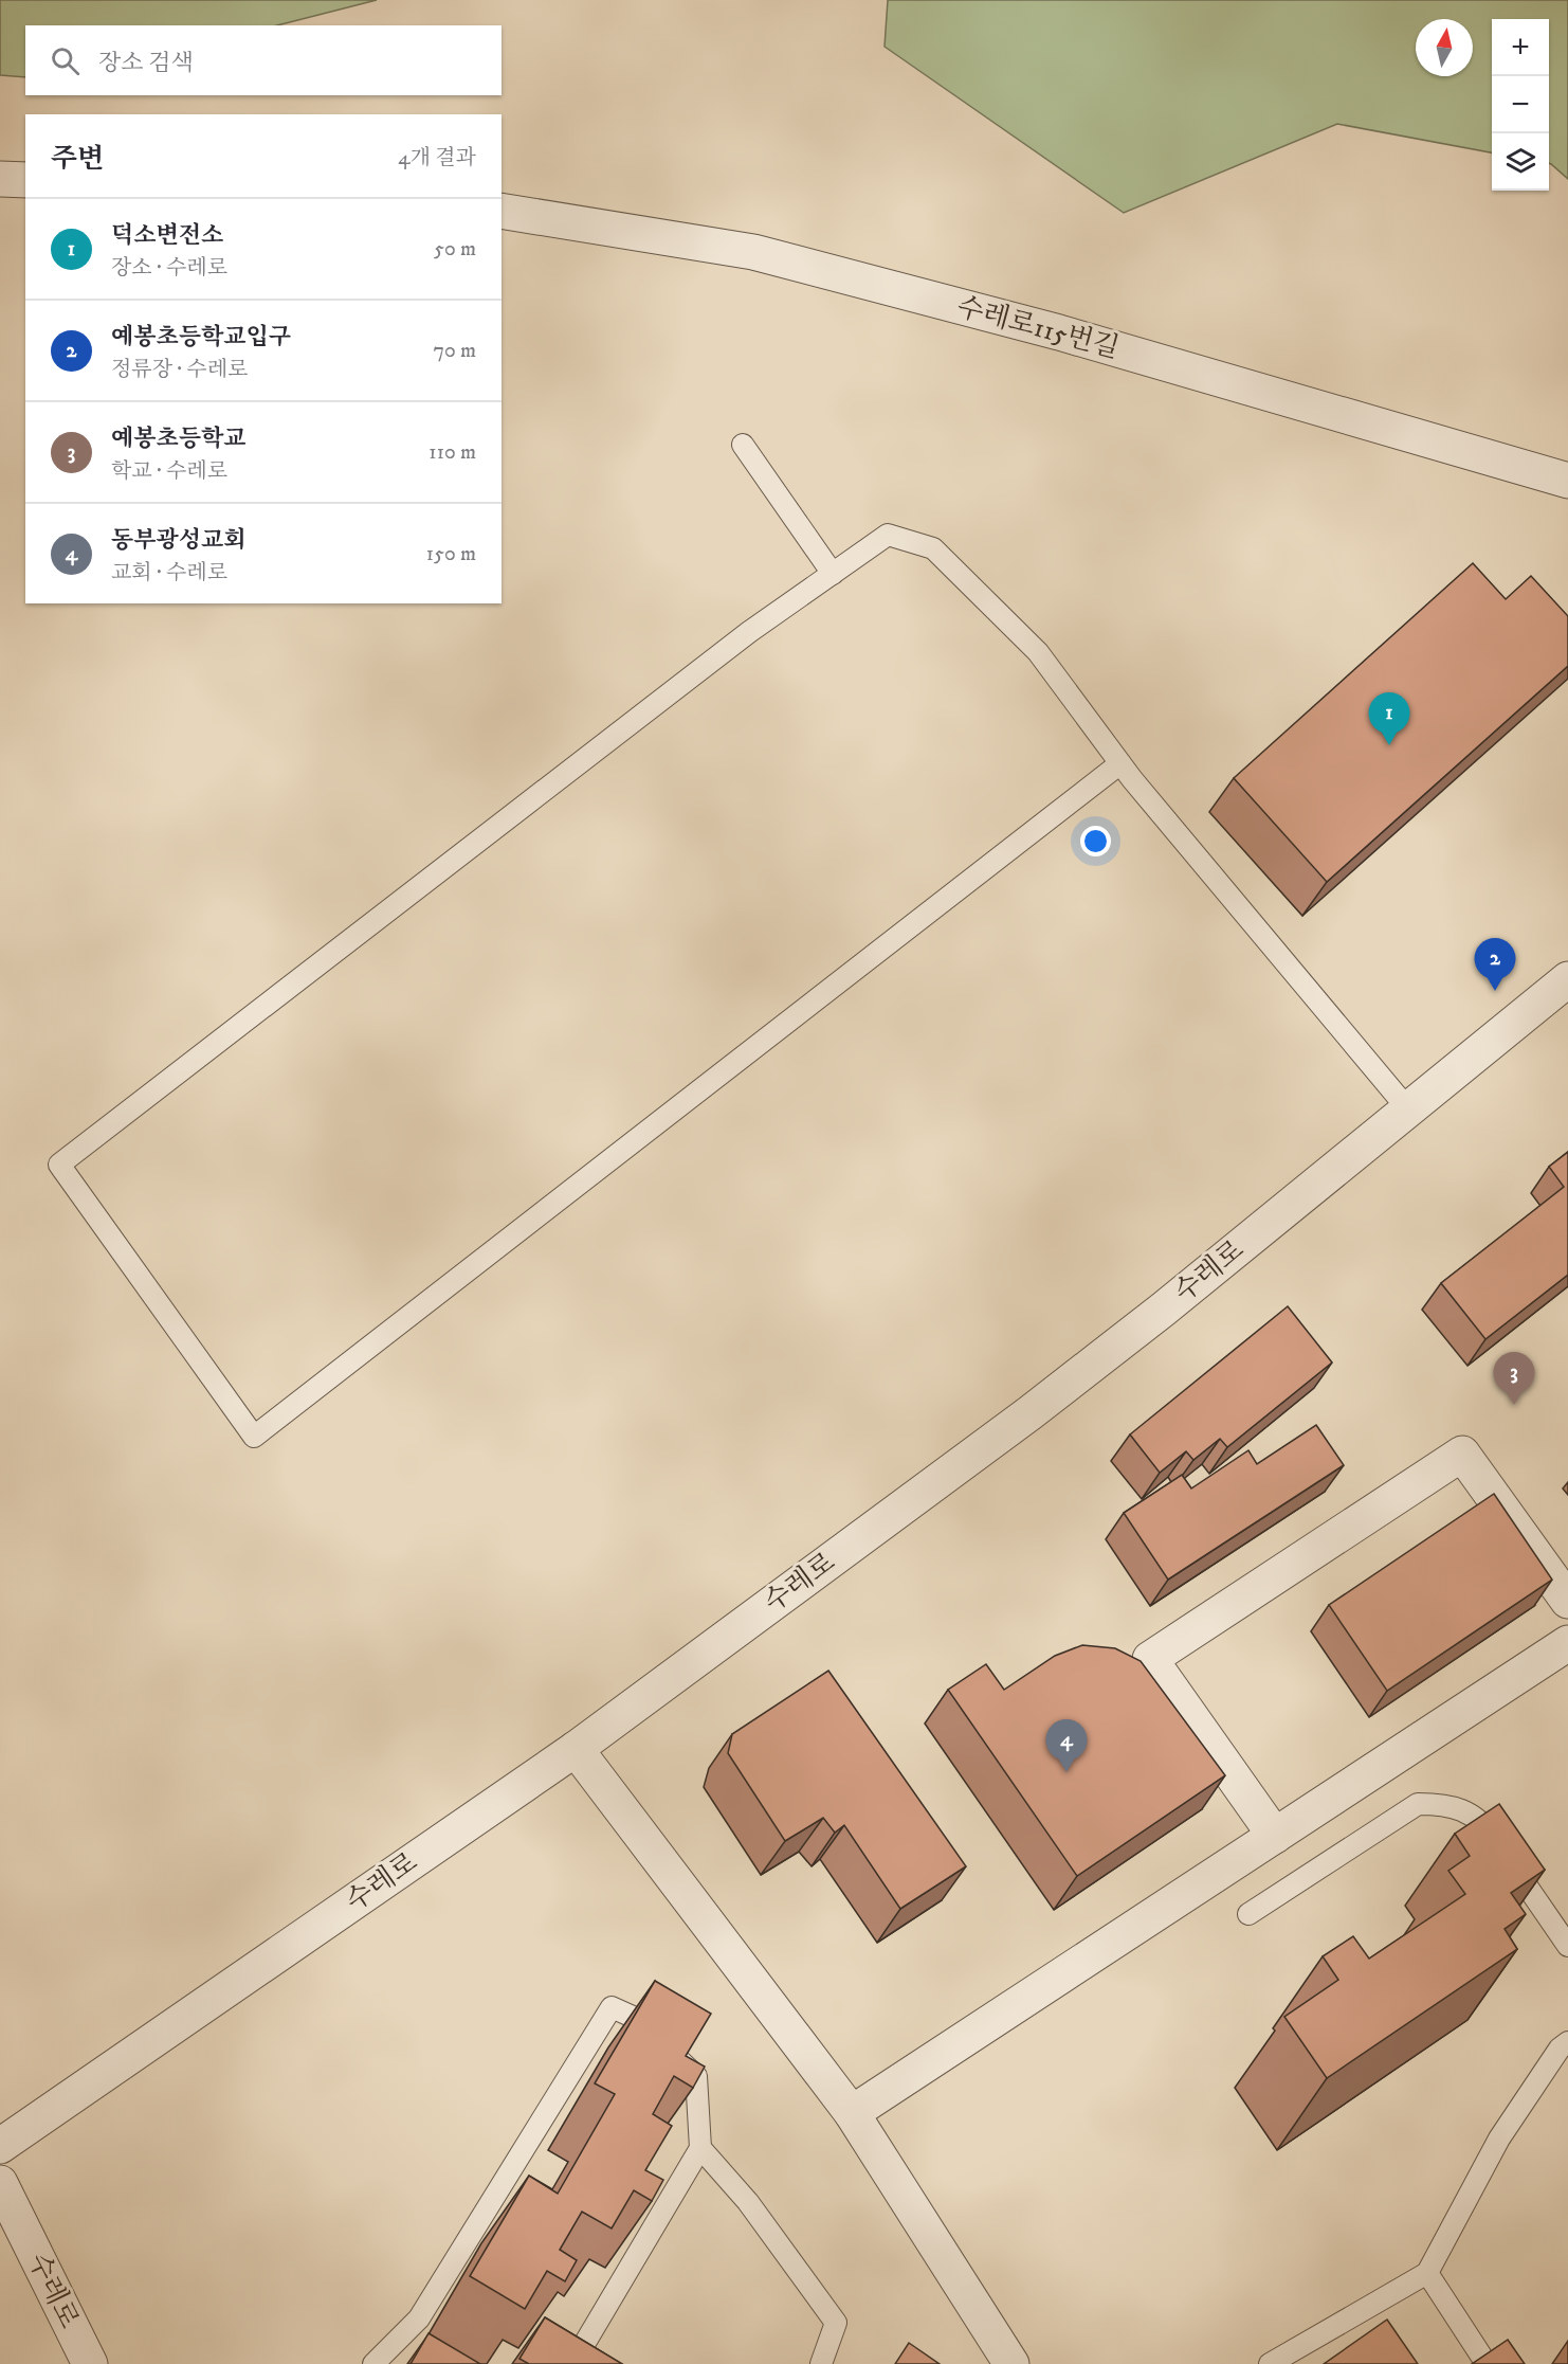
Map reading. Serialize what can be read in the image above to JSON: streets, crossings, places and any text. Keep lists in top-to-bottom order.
{
  "streets": {
    "street": ["수레로115번길", "수레로"]
  },
  "north": "top",
  "page": {
    "map_buttons": ["+", "−"],
    "search": "장소 검색",
    "heading": ["주변", "4개 결과"],
    "list": [
      {
        "mark": "1",
        "name": "덕소변전소",
        "note": "장소 · 수레로",
        "value": "50 m"
      },
      {
        "mark": "2",
        "name": "예봉초등학교입구",
        "note": "정류장 · 수레로",
        "value": "70 m"
      },
      {
        "mark": "3",
        "name": "예봉초등학교",
        "note": "학교 · 수레로",
        "value": "110 m"
      },
      {
        "mark": "4",
        "name": "동부광성교회",
        "note": "교회 · 수레로",
        "value": "150 m"
      }
    ],
    "pins": [
      "1",
      "2",
      "3",
      "4"
    ]
  }
}
